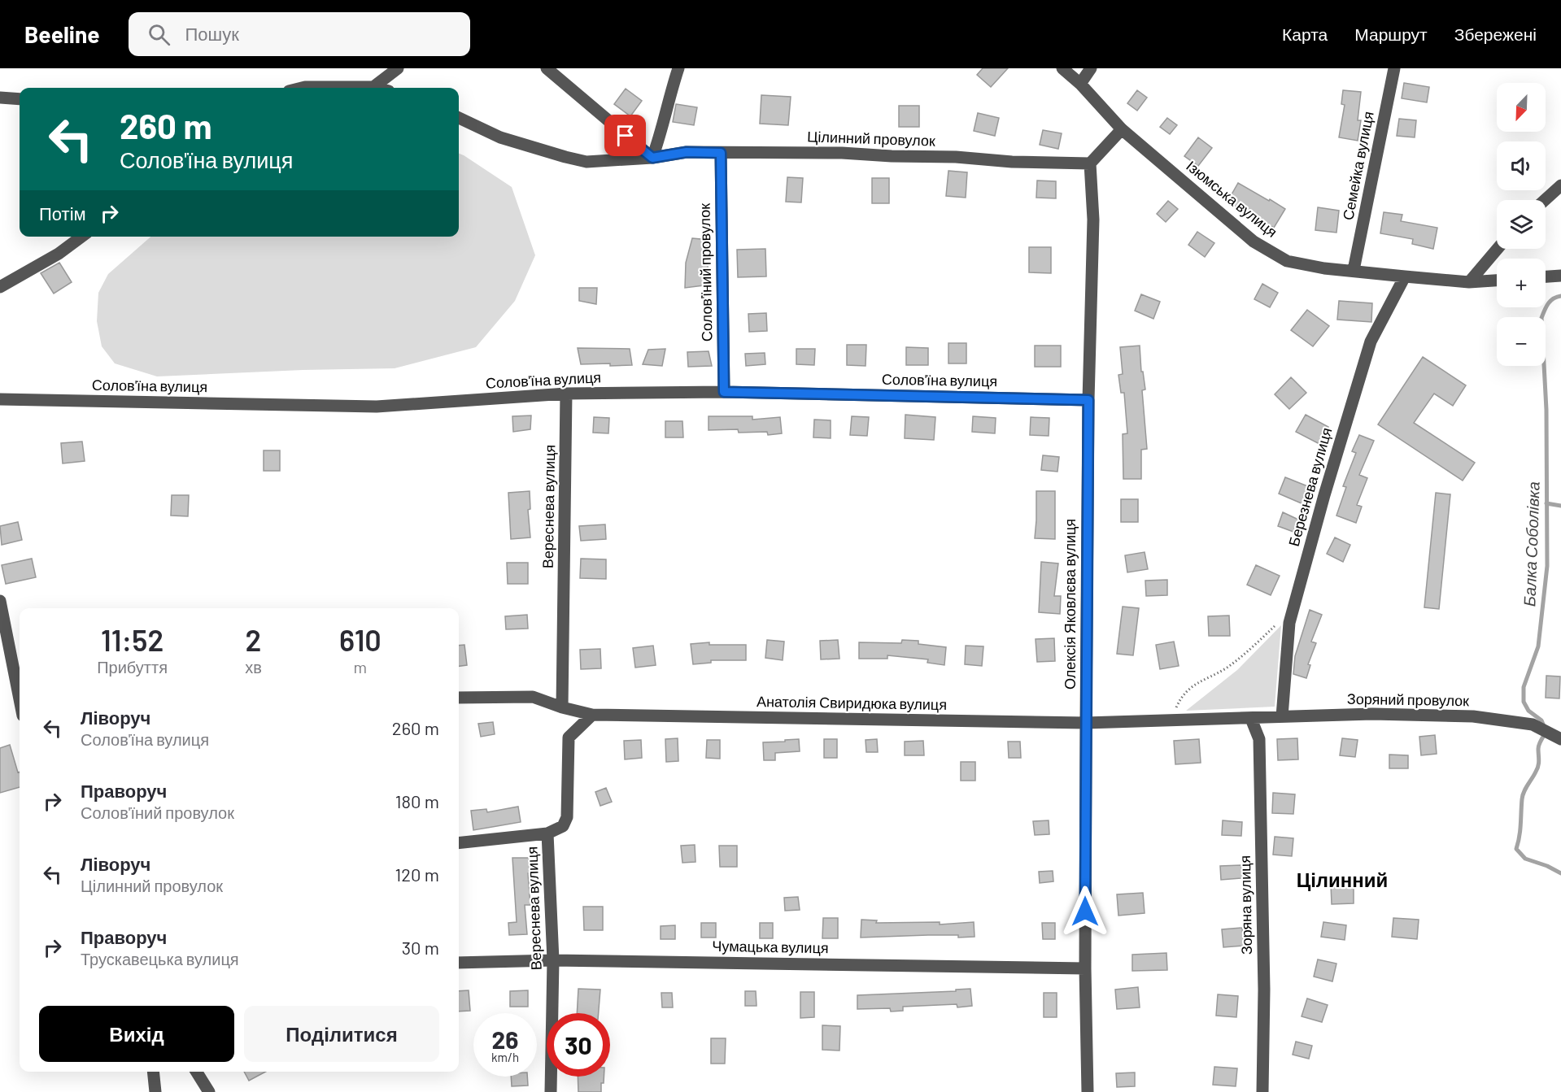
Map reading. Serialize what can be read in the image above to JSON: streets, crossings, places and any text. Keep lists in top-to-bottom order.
{
  "streets": {
    "street": [
      "Цілинний провулок",
      "Семейка вулиця",
      "Ізюмська вулиця",
      "Солов'їний провулок",
      "Солов'їна вулиця",
      "Березнева вулиця",
      "Вереснева вулиця",
      "Олексія Яковлєва вулиця",
      "Зоряний провулок",
      "Анатолія Свиридюка вулиця",
      "Зоряна вулиця",
      "Чумацька вулиця"
    ]
  },
  "crossings": [
    ["Цілинний провулок", "Солов'їний провулок"],
    ["Цілинний провулок", "Олексія Яковлєва вулиця"],
    ["Семейка вулиця", "Ізюмська вулиця"],
    ["Ізюмська вулиця", "Березнева вулиця"],
    ["Солов'їний провулок", "Солов'їна вулиця"],
    ["Солов'їна вулиця", "Вереснева вулиця"],
    ["Солов'їна вулиця", "Олексія Яковлєва вулиця"],
    ["Березнева вулиця", "Зоряний провулок"],
    ["Вереснева вулиця", "Анатолія Свиридюка вулиця"],
    ["Вереснева вулиця", "Чумацька вулиця"],
    ["Олексія Яковлєва вулиця", "Анатолія Свиридюка вулиця"],
    ["Олексія Яковлєва вулиця", "Чумацька вулиця"],
    ["Зоряний провулок", "Анатолія Свиридюка вулиця"],
    ["Зоряний провулок", "Зоряна вулиця"],
    ["Анатолія Свиридюка вулиця", "Зоряна вулиця"]
  ],
  "districts": ["Цілинний"],
  "water": ["Балка Соболівка"],
  "north": "bottom left",
  "page": {
    "header": "Beeline",
    "search": "Пошук",
    "nav": ["Карта", "Маршрут", "Збережені"],
    "map_buttons": ["+", "−"],
    "turn": ["260 m", "Солов'їна вулиця"],
    "then": "Потім",
    "eta": [
      "11:52",
      "Прибуття",
      "2",
      "хв",
      "610",
      "m"
    ],
    "list": [
      {
        "name": "Ліворуч",
        "note": "Солов'їна вулиця",
        "value": "260 m"
      },
      {
        "name": "Праворуч",
        "note": "Солов'їний провулок",
        "value": "180 m"
      },
      {
        "name": "Ліворуч",
        "note": "Цілинний провулок",
        "value": "120 m"
      },
      {
        "name": "Праворуч",
        "note": "Трускавецька вулиця",
        "value": "30 m"
      }
    ],
    "buttons": ["Вихід", "Поділитися"],
    "speed": "26 km/h",
    "limit": "30"
  }
}
